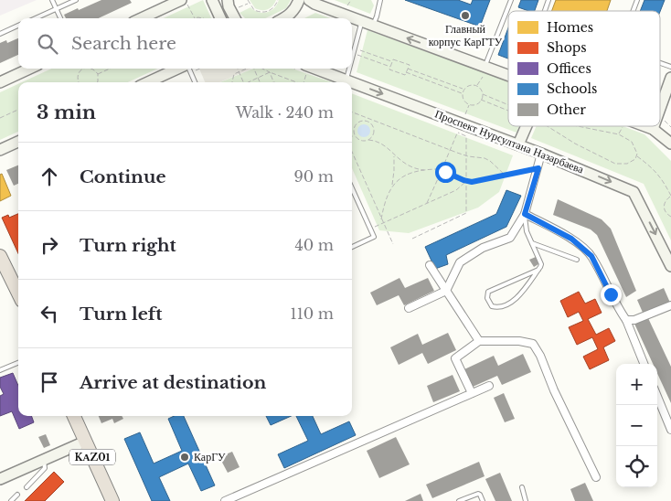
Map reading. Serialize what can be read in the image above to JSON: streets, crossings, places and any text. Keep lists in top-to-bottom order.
{
  "streets": {
    "highway": ["KАZ01"],
    "main road": ["Проспект Нурсултана Назарбаева"]
  },
  "places": ["Главный корпус КарГТУ", "КарГУ"],
  "legend": [
    "Homes",
    "Shops",
    "Offices",
    "Schools",
    "Other"
  ],
  "page": {
    "search": "Search here",
    "heading": ["3 min", "Walk · 240 m"],
    "list": [
      ["Continue", "90 m"],
      ["Turn right", "40 m"],
      ["Turn left", "110 m"],
      "Arrive at destination"
    ],
    "map_buttons": ["+", "−"]
  }
}
